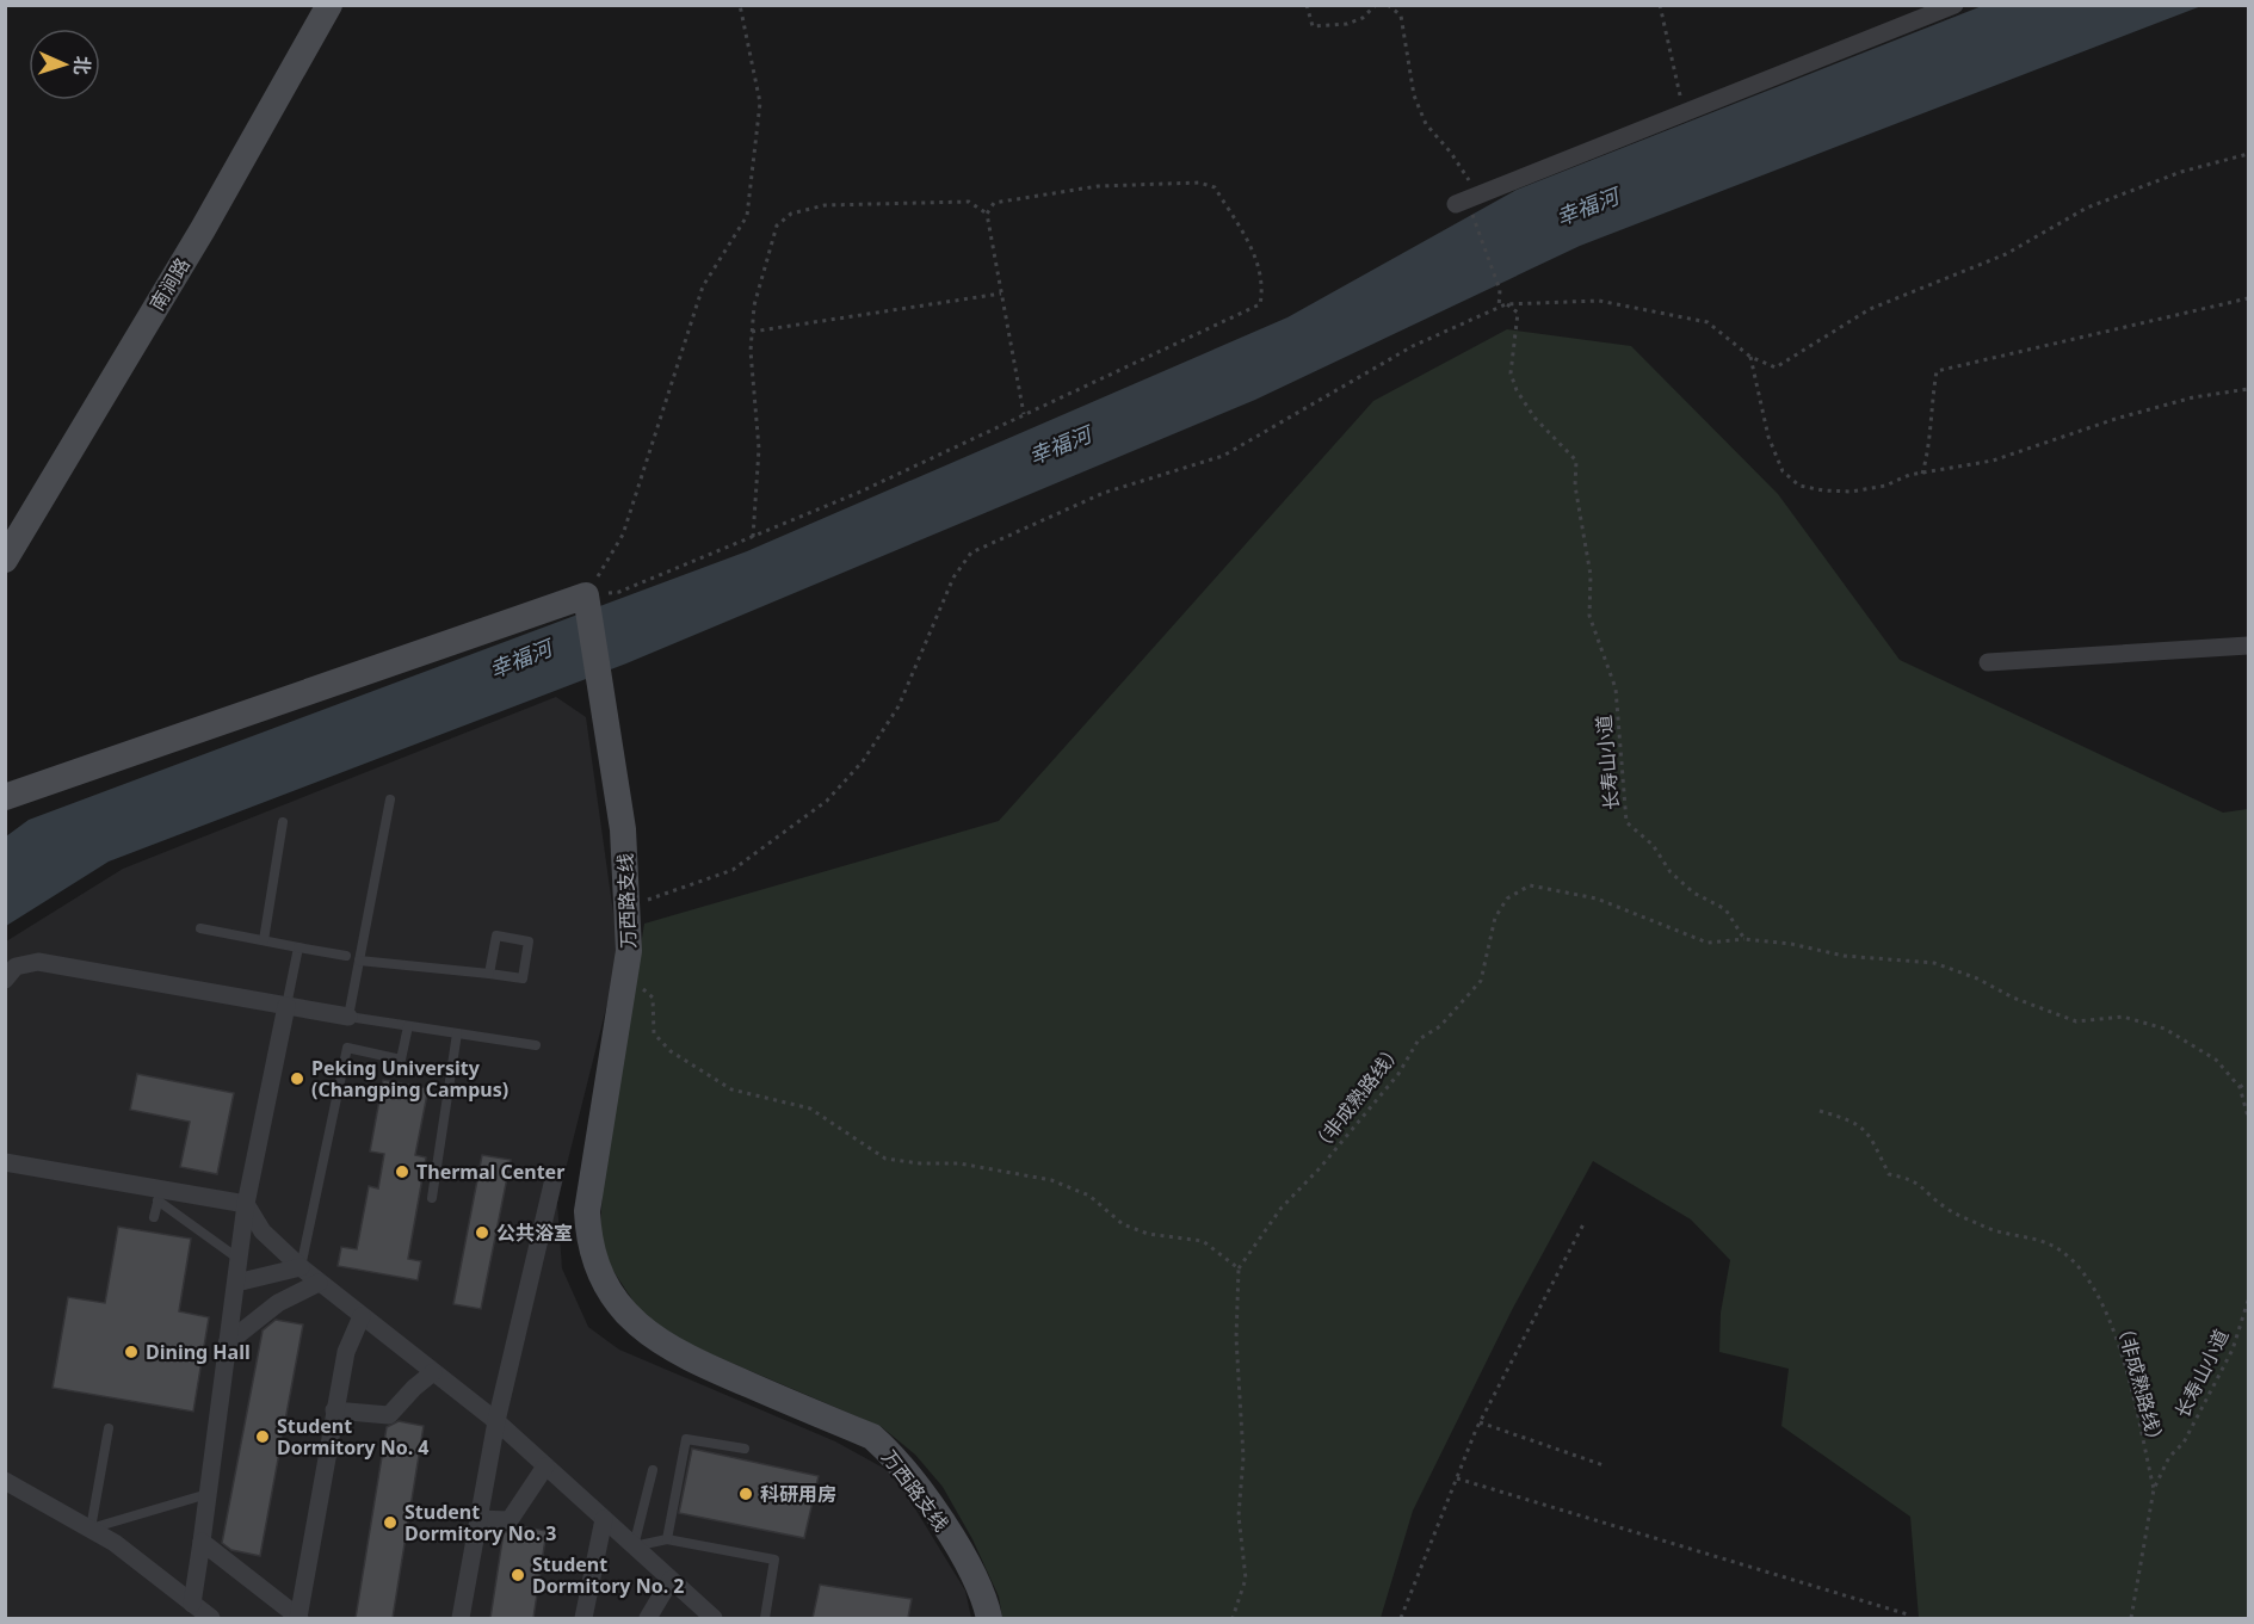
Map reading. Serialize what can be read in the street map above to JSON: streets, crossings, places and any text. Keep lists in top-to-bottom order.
{
  "streets": {
    "street": ["南涧路", "万西路支线"],
    "path": ["长寿山小道", "（非成熟路线）"]
  },
  "crossings": [
    ["长寿山小道", "（非成熟路线）"]
  ],
  "water": ["幸福河"],
  "places": [
    "Peking University (Changping Campus)",
    "Thermal Center",
    "公共浴室",
    "Dining Hall",
    "Student Dormitory No. 4",
    "科研用房",
    "Student Dormitory No. 3",
    "Student Dormitory No. 2"
  ],
  "north": "right"
}
